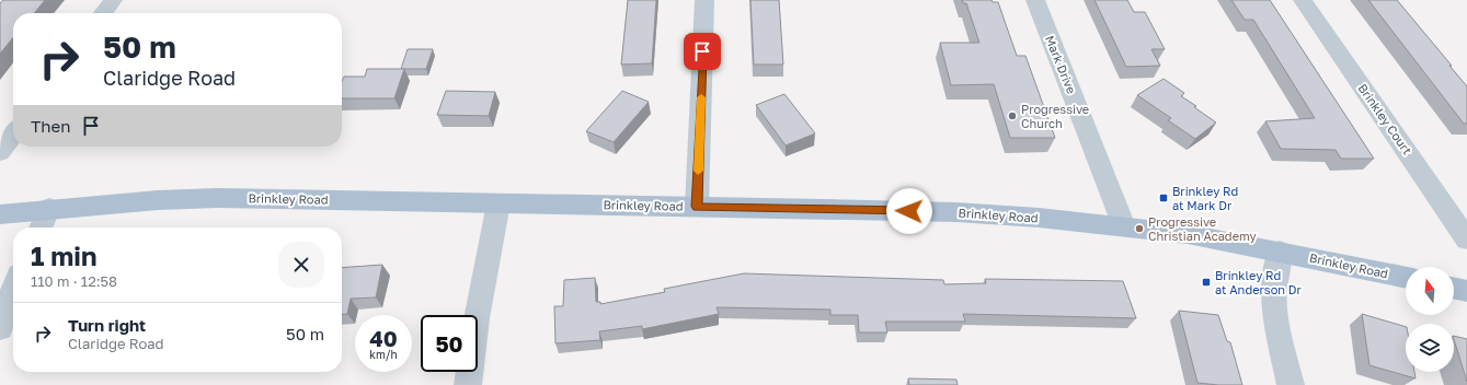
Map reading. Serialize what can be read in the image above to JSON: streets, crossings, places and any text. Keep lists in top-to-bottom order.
{
  "streets": {
    "main road": ["Brinkley Road"],
    "street": ["Mark Drive", "Brinkley Court"]
  },
  "crossings": [
    ["Mark Drive", "Brinkley Road"]
  ],
  "places": {
    "other": ["Progressive Church", "Progressive Christian Academy"],
    "transit": ["Brinkley Rd at Mark Dr", "Brinkley Rd at Anderson Dr"]
  },
  "north": "top",
  "page": {
    "turn": ["50 m", "Claridge Road"],
    "then": "Then",
    "heading": ["1 min", "110 m · 12:58"],
    "list": [
      {
        "name": "Turn right",
        "note": "Claridge Road",
        "value": "50 m"
      }
    ],
    "speed": "40 km/h",
    "limit": "50"
  }
}
